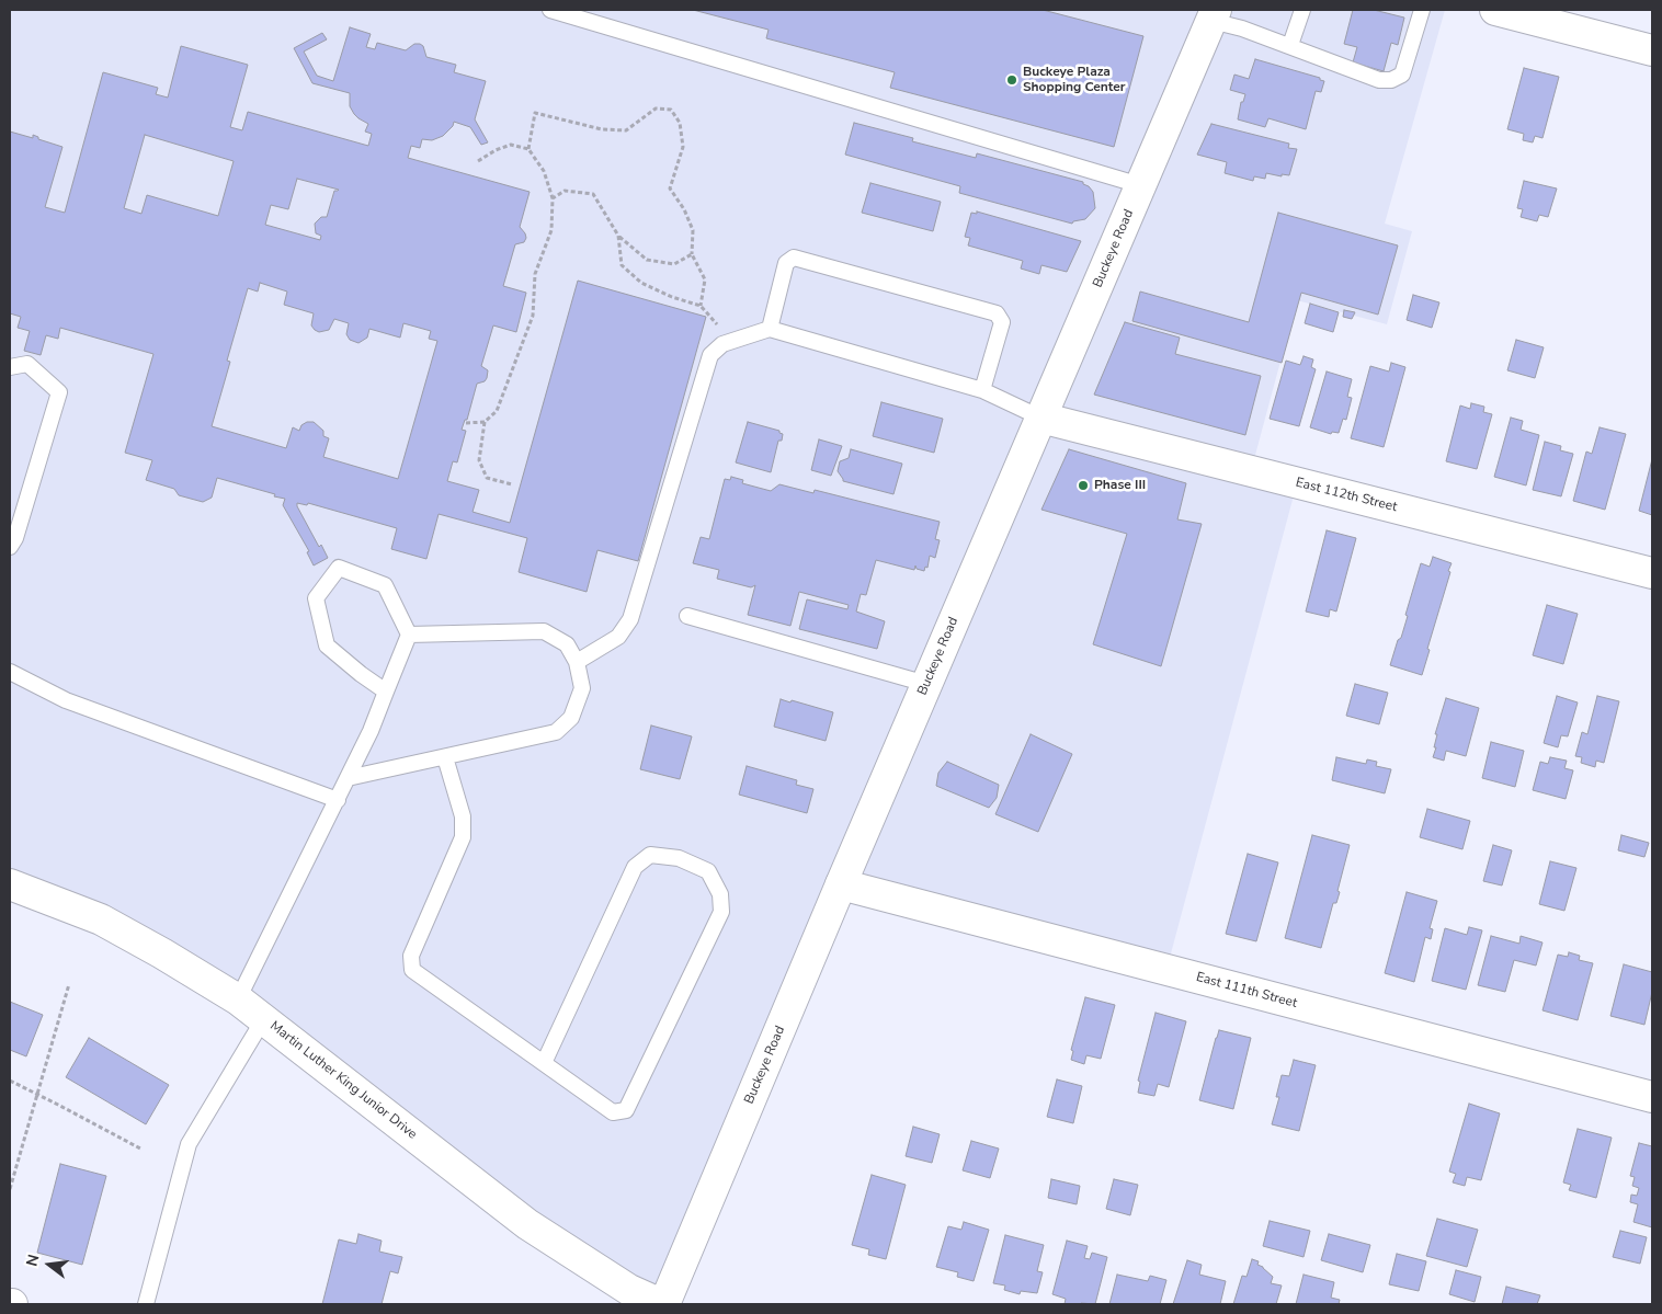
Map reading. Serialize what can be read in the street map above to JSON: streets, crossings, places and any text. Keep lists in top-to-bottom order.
{
  "streets": {
    "street": [
      "Buckeye Road",
      "East 112th Street",
      "East 111th Street",
      "Martin Luther King Junior Drive"
    ]
  },
  "crossings": [
    ["Buckeye Road", "East 112th Street"],
    ["Buckeye Road", "East 111th Street"],
    ["Buckeye Road", "Martin Luther King Junior Drive"]
  ],
  "places": ["Buckeye Plaza Shopping Center", "Phase III"],
  "north": "left"
}
